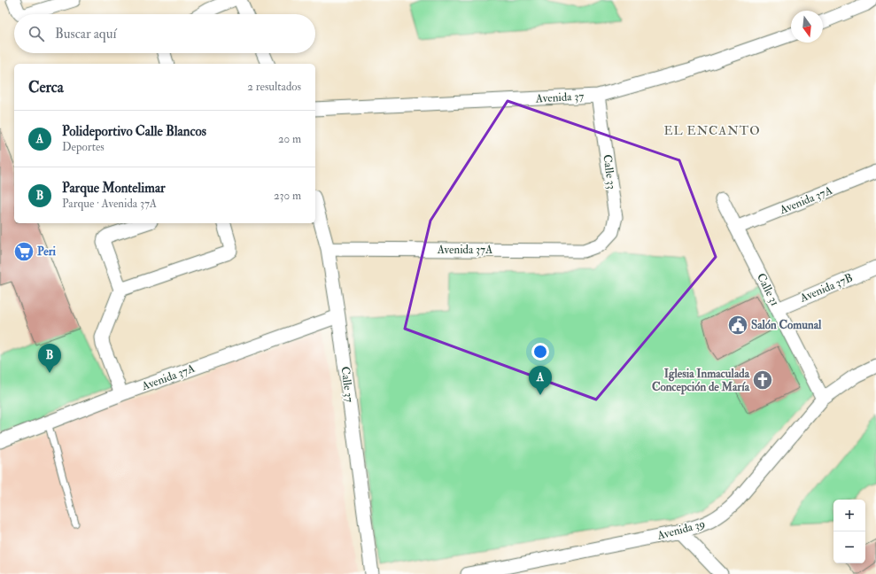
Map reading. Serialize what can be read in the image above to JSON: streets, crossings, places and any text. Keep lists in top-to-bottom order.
{
  "streets": {
    "street": [
      "Avenida 37",
      "Calle 33",
      "Avenida 37A",
      "Avenida 37B",
      "Calle 31",
      "Calle 37",
      "Avenida 39"
    ]
  },
  "crossings": [
    ["Avenida 37", "Calle 33"],
    ["Calle 33", "Avenida 37A"],
    ["Avenida 37A", "Calle 31"],
    ["Avenida 37A", "Calle 37"],
    ["Avenida 37B", "Calle 31"],
    ["Calle 31", "Avenida 39"]
  ],
  "districts": ["EL ENCANTO"],
  "places": {
    "supermarket": ["Peri"],
    "public building": ["Salón Comunal"],
    "church": ["Iglesia Inmaculada Concepción de María"]
  },
  "north": "bottom",
  "page": {
    "search": "Buscar aquí",
    "heading": ["Cerca", "2 resultados"],
    "list": [
      {
        "mark": "A",
        "name": "Polideportivo Calle Blancos",
        "note": "Deportes",
        "value": "20 m"
      },
      {
        "mark": "B",
        "name": "Parque Montelimar",
        "note": "Parque · Avenida 37A",
        "value": "230 m"
      }
    ],
    "pins": ["B", "A"],
    "map_buttons": ["+", "−"]
  }
}
